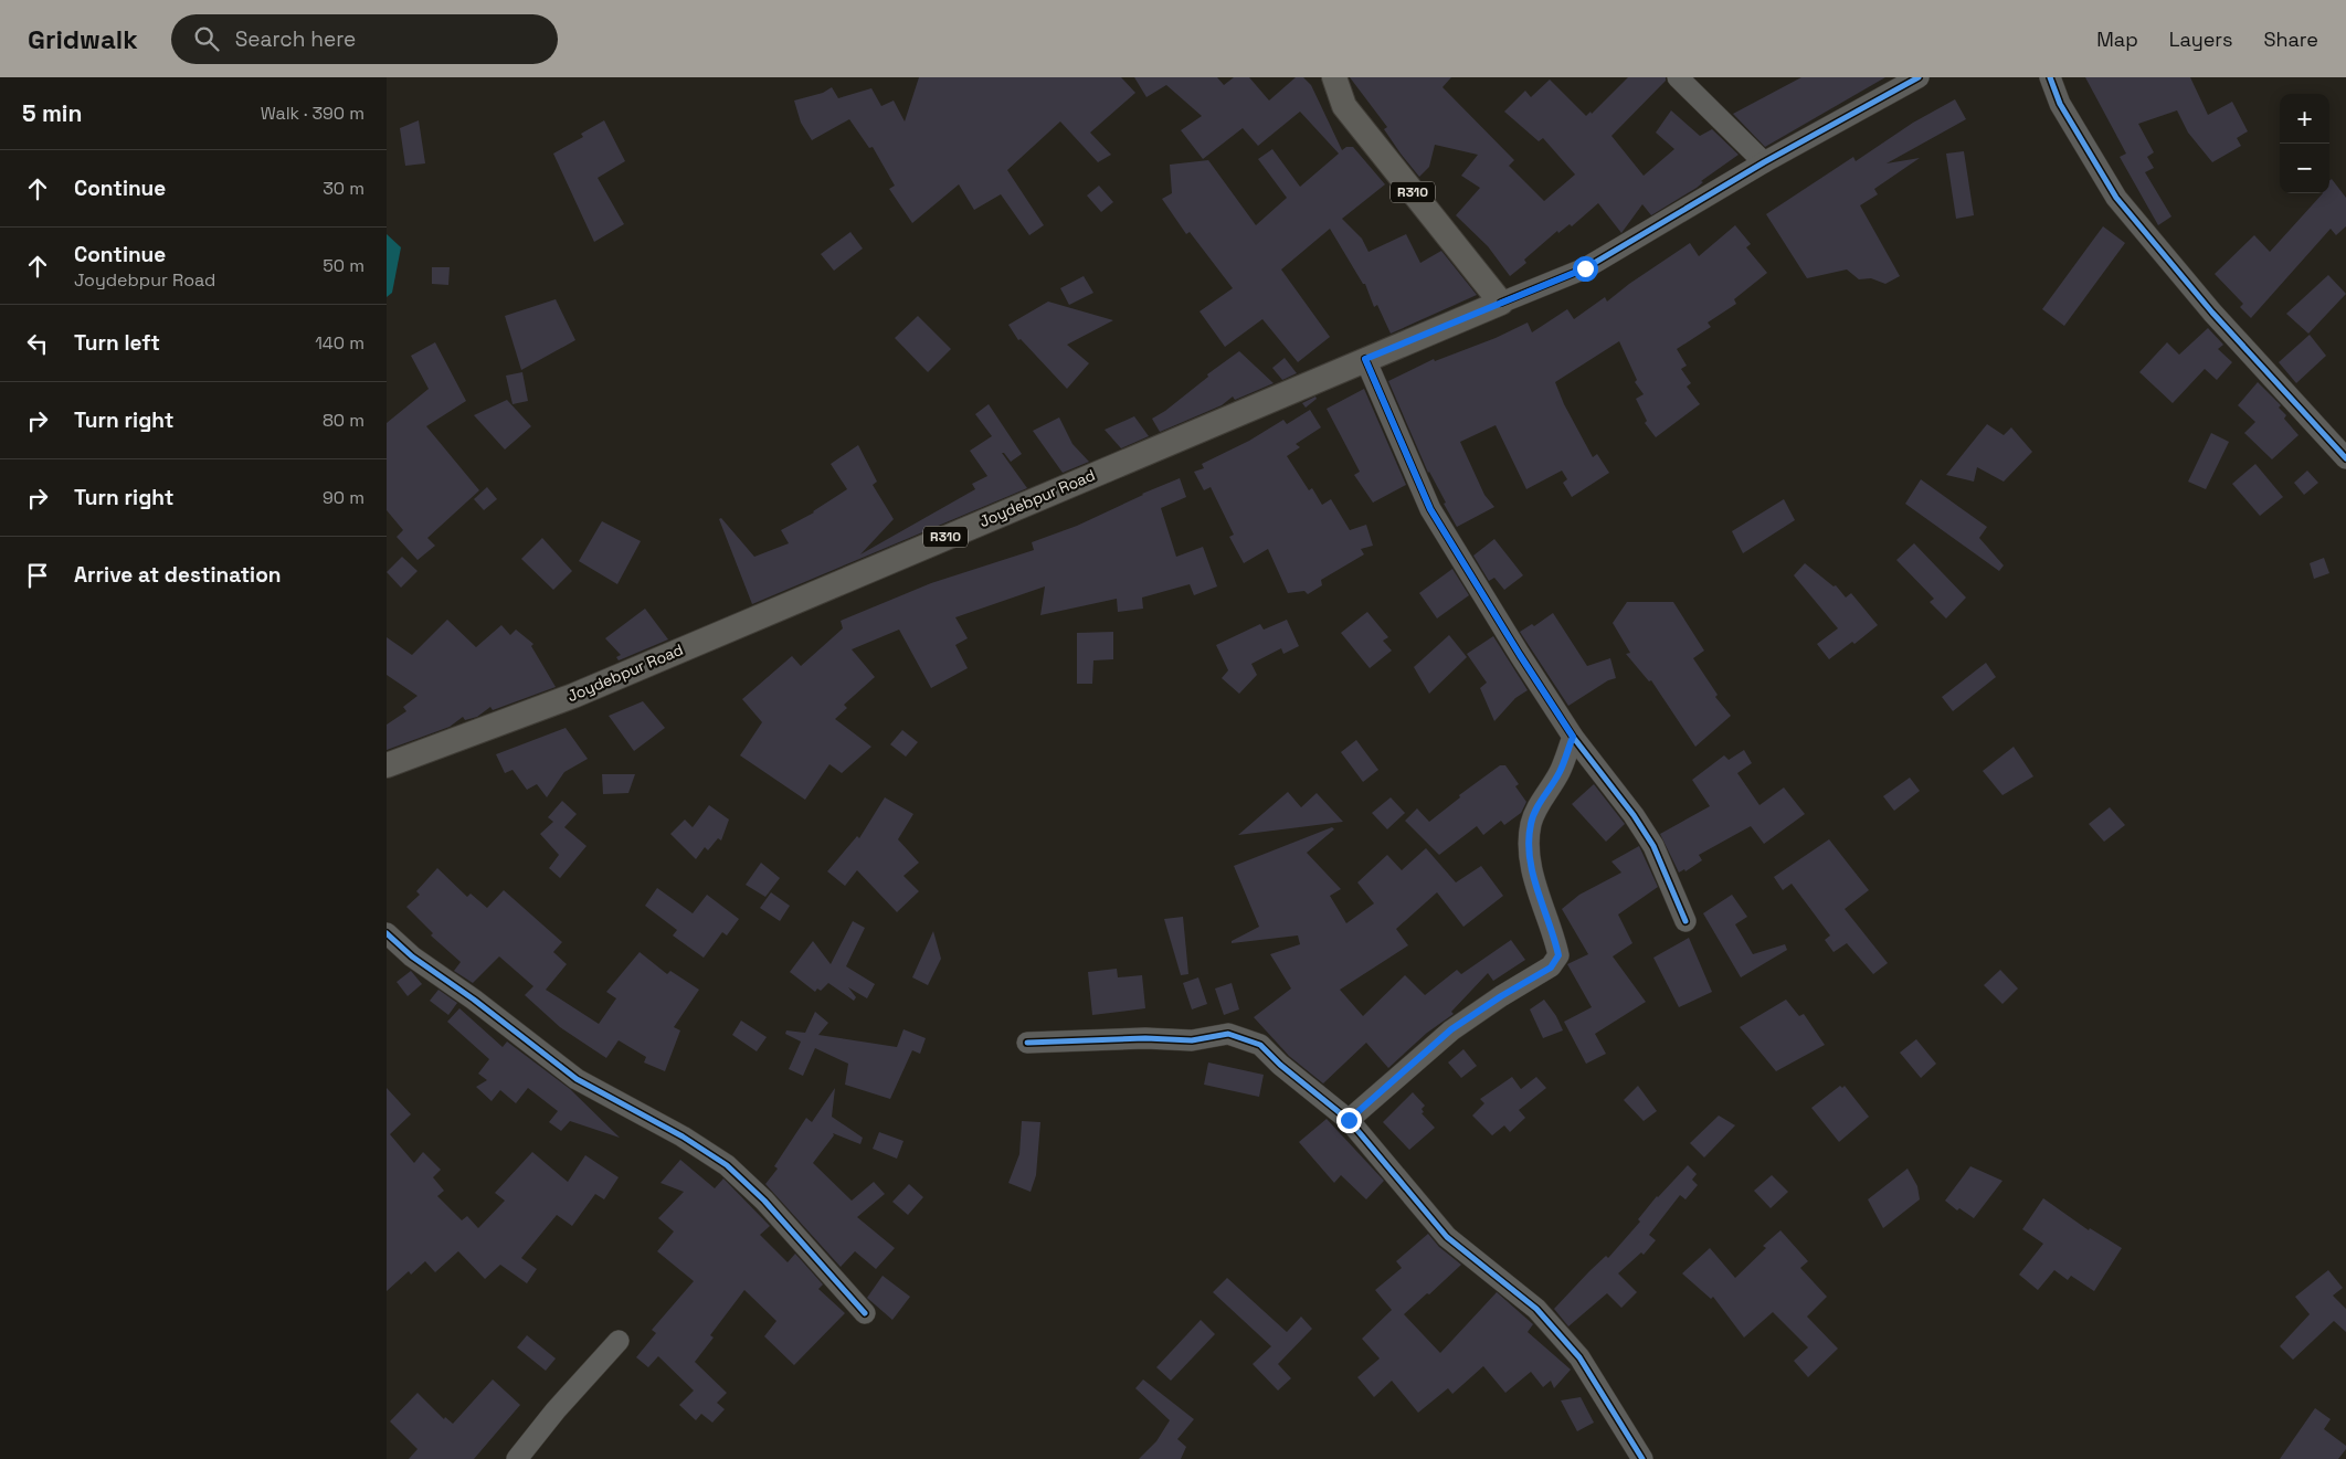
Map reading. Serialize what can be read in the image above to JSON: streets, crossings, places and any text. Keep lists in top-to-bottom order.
{
  "streets": {
    "main road": ["R310", "Joydebpur Road"]
  },
  "crossings": [
    ["R310", "Joydebpur Road"]
  ],
  "page": {
    "header": "Gridwalk",
    "search": "Search here",
    "nav": ["Map", "Layers", "Share"],
    "heading": ["5 min", "Walk · 390 m"],
    "map_buttons": ["+", "−"],
    "list": [
      ["Continue", "30 m"],
      ["Continue", "Joydebpur Road", "50 m"],
      ["Turn left", "140 m"],
      ["Turn right", "80 m"],
      ["Turn right", "90 m"],
      "Arrive at destination"
    ]
  }
}
